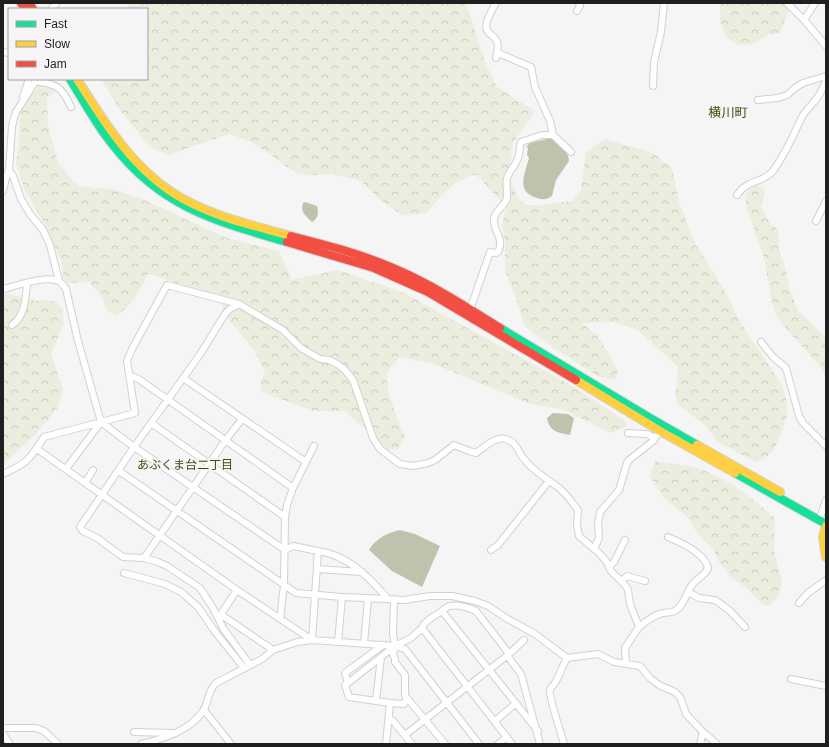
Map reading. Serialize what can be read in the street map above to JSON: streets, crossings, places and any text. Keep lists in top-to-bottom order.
{
  "districts": ["横川町", "あぶくま台二丁目"],
  "legend": ["Fast", "Slow", "Jam"]
}
